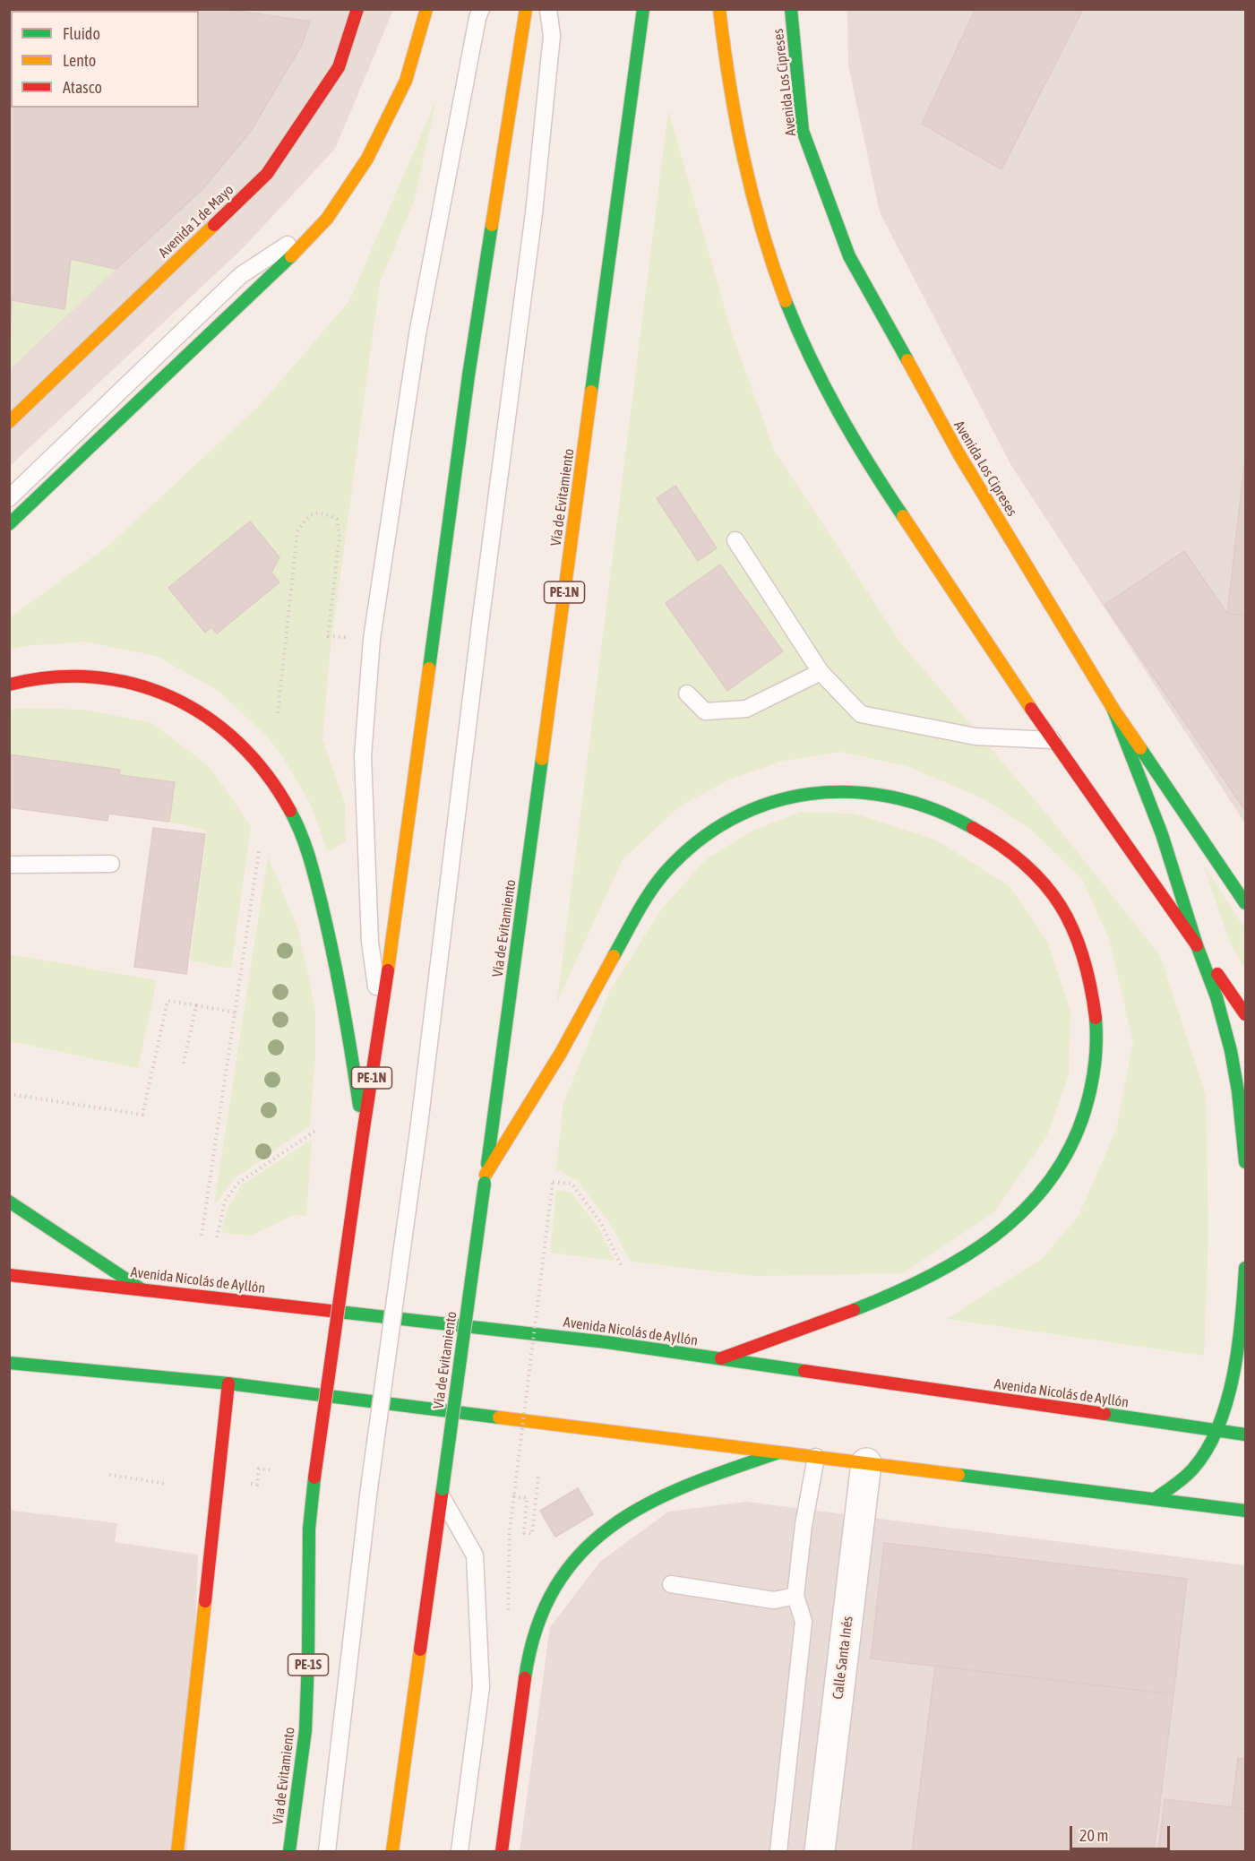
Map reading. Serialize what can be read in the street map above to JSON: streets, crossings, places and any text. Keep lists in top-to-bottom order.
{
  "streets": {
    "main road": [
      "Avenida Los Cipreses",
      "Avenida 1 de Mayo",
      "Vía de Evitamiento",
      "PE-1N",
      "Avenida Nicolás de Ayllón",
      "PE-1S"
    ],
    "street": ["Calle Santa Inés"]
  },
  "legend": ["Fluido", "Lento", "Atasco"],
  "scale_bar": "20 m"
}
